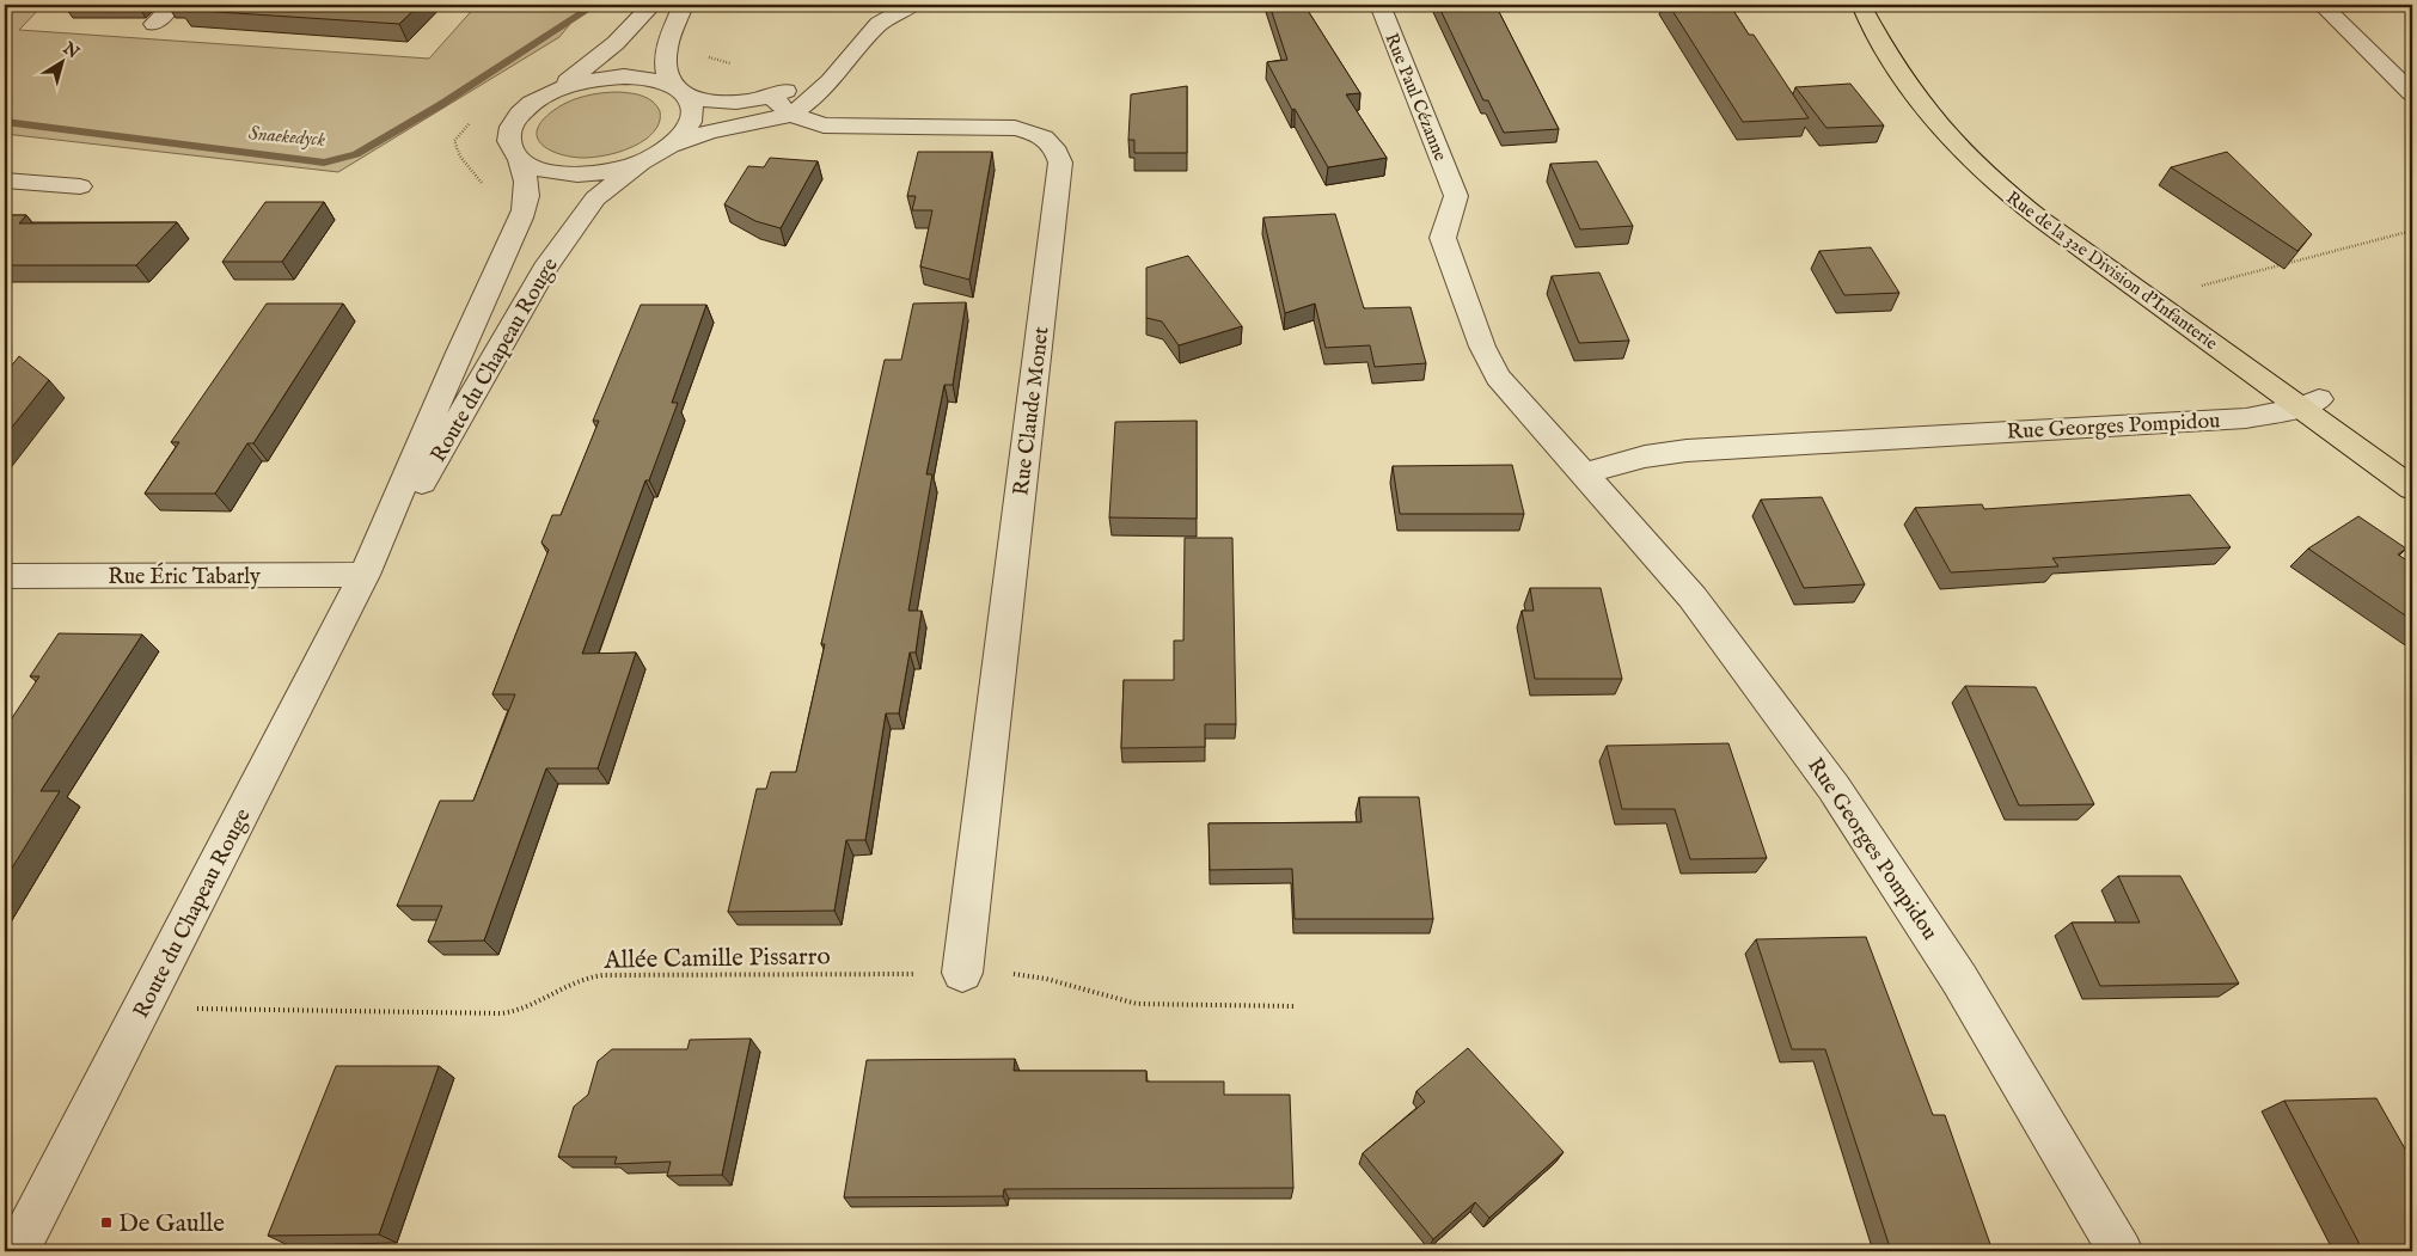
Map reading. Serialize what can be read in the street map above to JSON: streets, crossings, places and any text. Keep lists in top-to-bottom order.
{
  "streets": {
    "main road": ["Rue de la 32e Division d'Infanterie"],
    "street": [
      "Rue Paul Cézanne",
      "Route du Chapeau Rouge",
      "Rue Claude Monet",
      "Rue Georges Pompidou",
      "Rue Éric Tabarly"
    ],
    "path": ["Allée Camille Pissarro"]
  },
  "crossings": [
    ["Rue Paul Cézanne", "Rue Georges Pompidou"],
    ["Rue de la 32e Division d'Infanterie", "Rue Georges Pompidou"],
    ["Route du Chapeau Rouge", "Rue Éric Tabarly"],
    ["Route du Chapeau Rouge", "Allée Camille Pissarro"],
    ["Rue Claude Monet", "Allée Camille Pissarro"]
  ],
  "water": ["Snaekedyck"],
  "places": {
    "transit": ["De Gaulle"]
  },
  "north": "top right"
}
